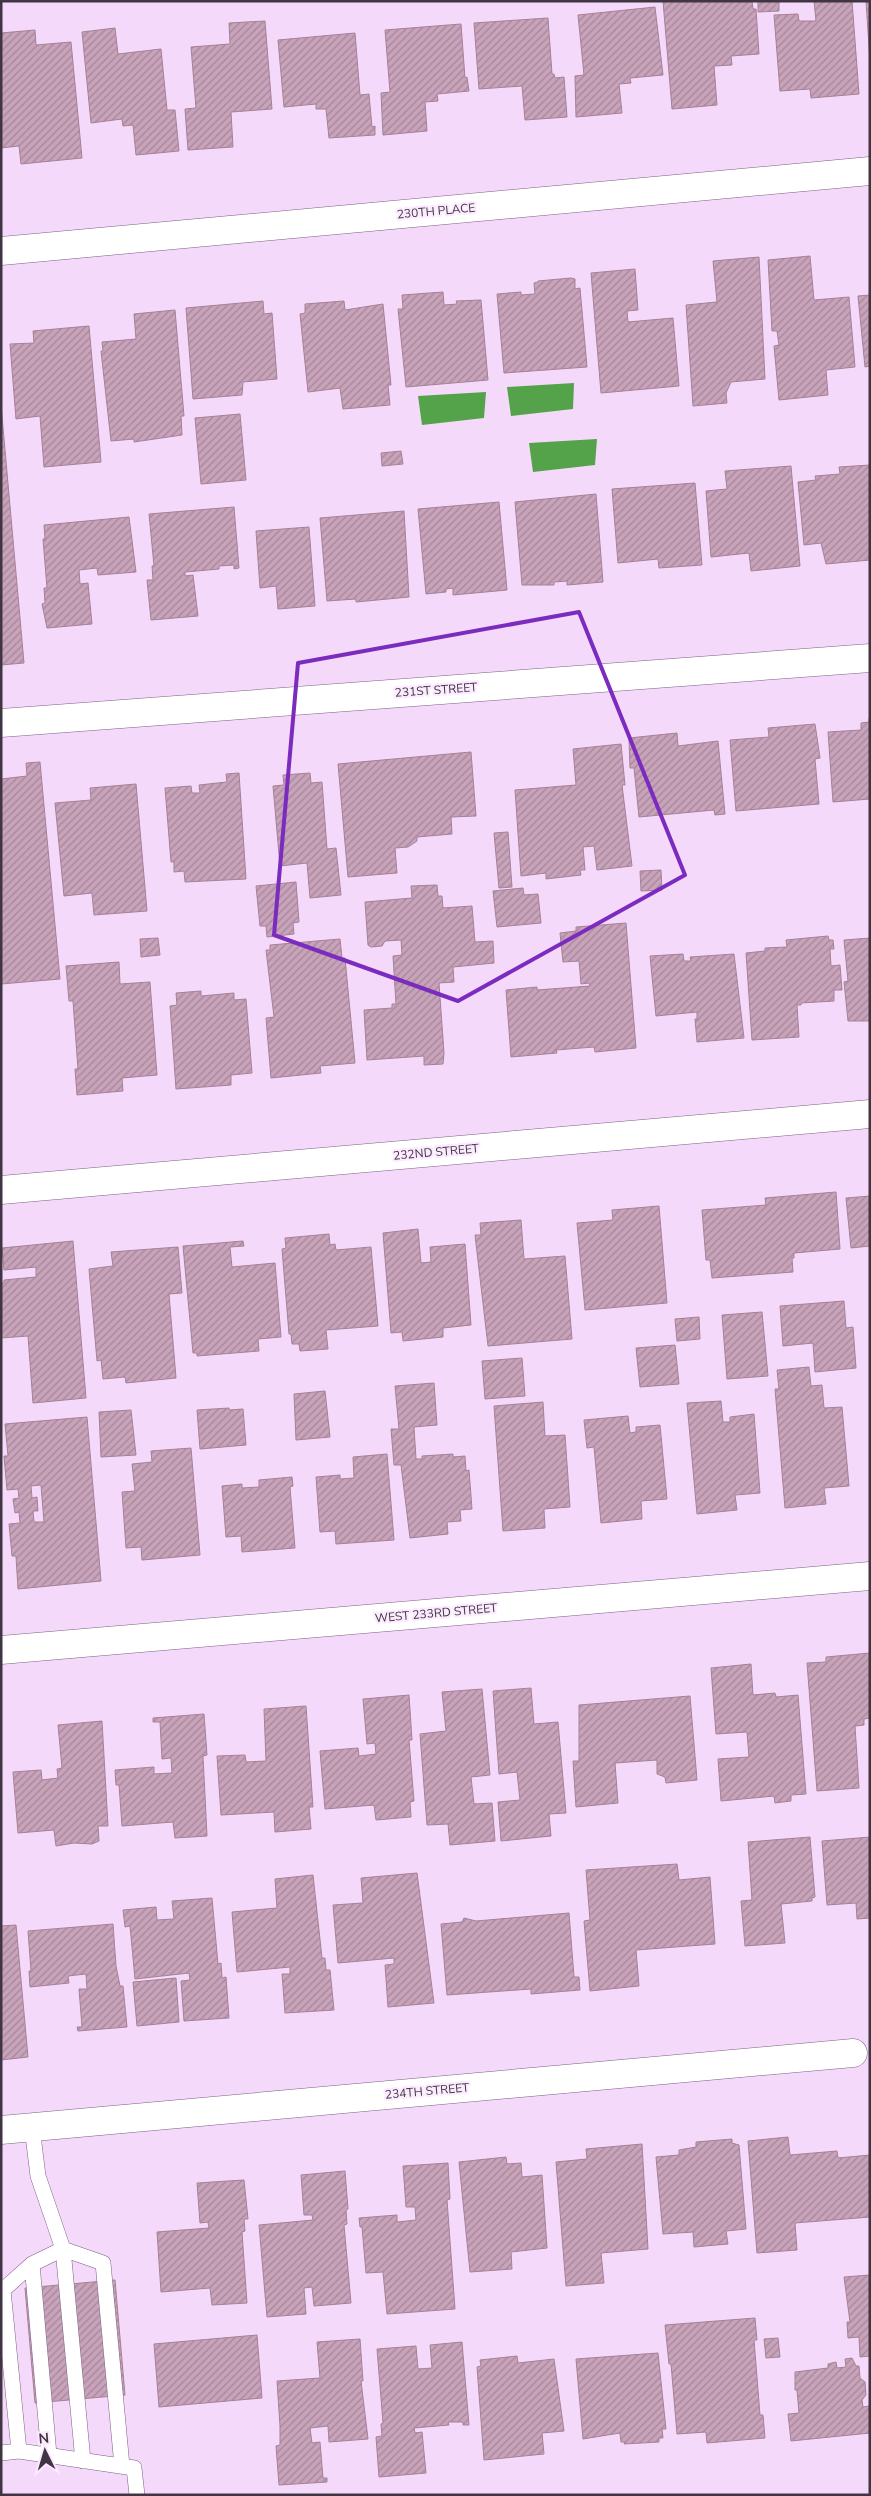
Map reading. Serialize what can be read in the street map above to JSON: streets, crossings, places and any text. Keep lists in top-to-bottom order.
{
  "streets": {
    "street": [
      "230TH PLACE",
      "231ST STREET",
      "232ND STREET",
      "WEST 233RD STREET",
      "234TH STREET"
    ]
  },
  "north": "top"
}
